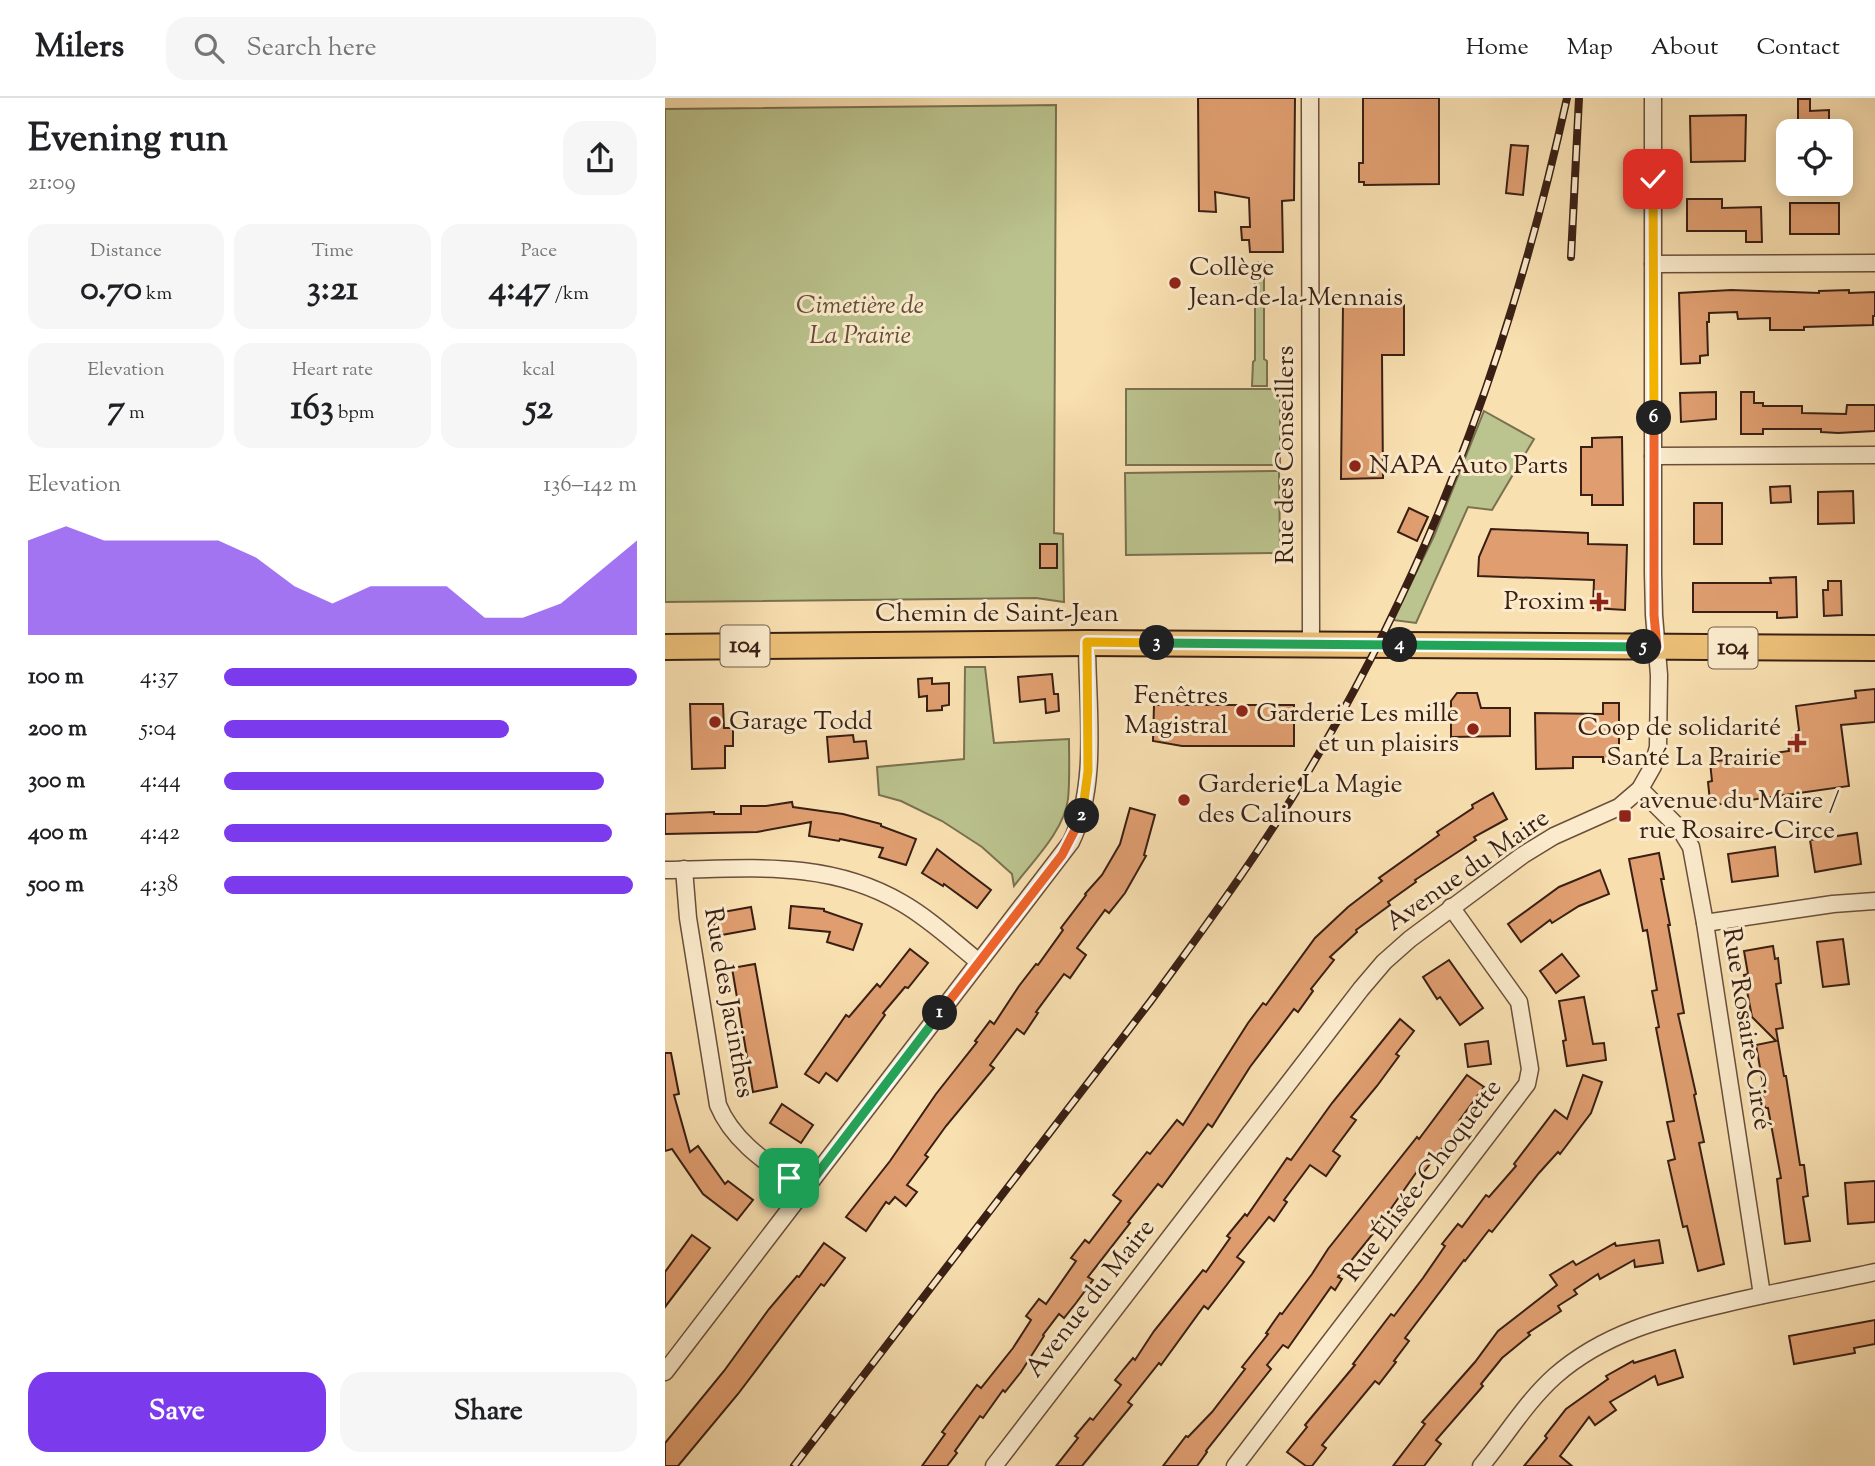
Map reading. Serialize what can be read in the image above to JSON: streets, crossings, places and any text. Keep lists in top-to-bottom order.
{
  "streets": {
    "main road": ["Chemin de Saint-Jean", "104"],
    "street": [
      "Rue des Conseillers",
      "Avenue du Maire",
      "Rue des Jacinthes",
      "Rue Rosaire-Circé",
      "Rue Élisée-Choquette"
    ]
  },
  "crossings": [
    ["Rue des Conseillers", "Chemin de Saint-Jean"],
    ["Chemin de Saint-Jean", "Avenue du Maire"],
    ["Avenue du Maire", "Rue Rosaire-Circé"],
    ["Avenue du Maire", "Rue Élisée-Choquette"]
  ],
  "parks": ["Cimetière de La Prairie"],
  "places": {
    "other": [
      "Collège Jean-de-la-Mennais",
      "NAPA Auto Parts",
      "Fenêtres Magistral",
      "Garage Todd",
      "Garderie Les mille et un plaisirs",
      "Garderie La Magie des Calinours"
    ],
    "health": ["Proxim", "Coop de solidarité Santé La Prairie"],
    "transit": ["avenue du Maire / rue Rosaire-Circe"]
  },
  "page": {
    "header": "Milers",
    "search": "Search here",
    "nav": [
      "Home",
      "Map",
      "About",
      "Contact"
    ],
    "heading": ["Evening run", "21:09"],
    "stats": [
      ["Distance", "0.70 km"],
      ["Time", "3:21"],
      ["Pace", "4:47 /km"],
      ["Elevation", "7 m"],
      ["Heart rate", "163 bpm"],
      ["kcal", "52"]
    ],
    "pins": [
      "6",
      "3",
      "4",
      "5",
      "2",
      "1"
    ],
    "chart": ["Elevation", "136–142 m"],
    "list": [
      {
        "name": "100 m",
        "note": "4:37"
      },
      {
        "name": "200 m",
        "note": "5:04"
      },
      {
        "name": "300 m",
        "note": "4:44"
      },
      {
        "name": "400 m",
        "note": "4:42"
      },
      {
        "name": "500 m",
        "note": "4:38"
      }
    ],
    "buttons": ["Save", "Share"]
  }
}
